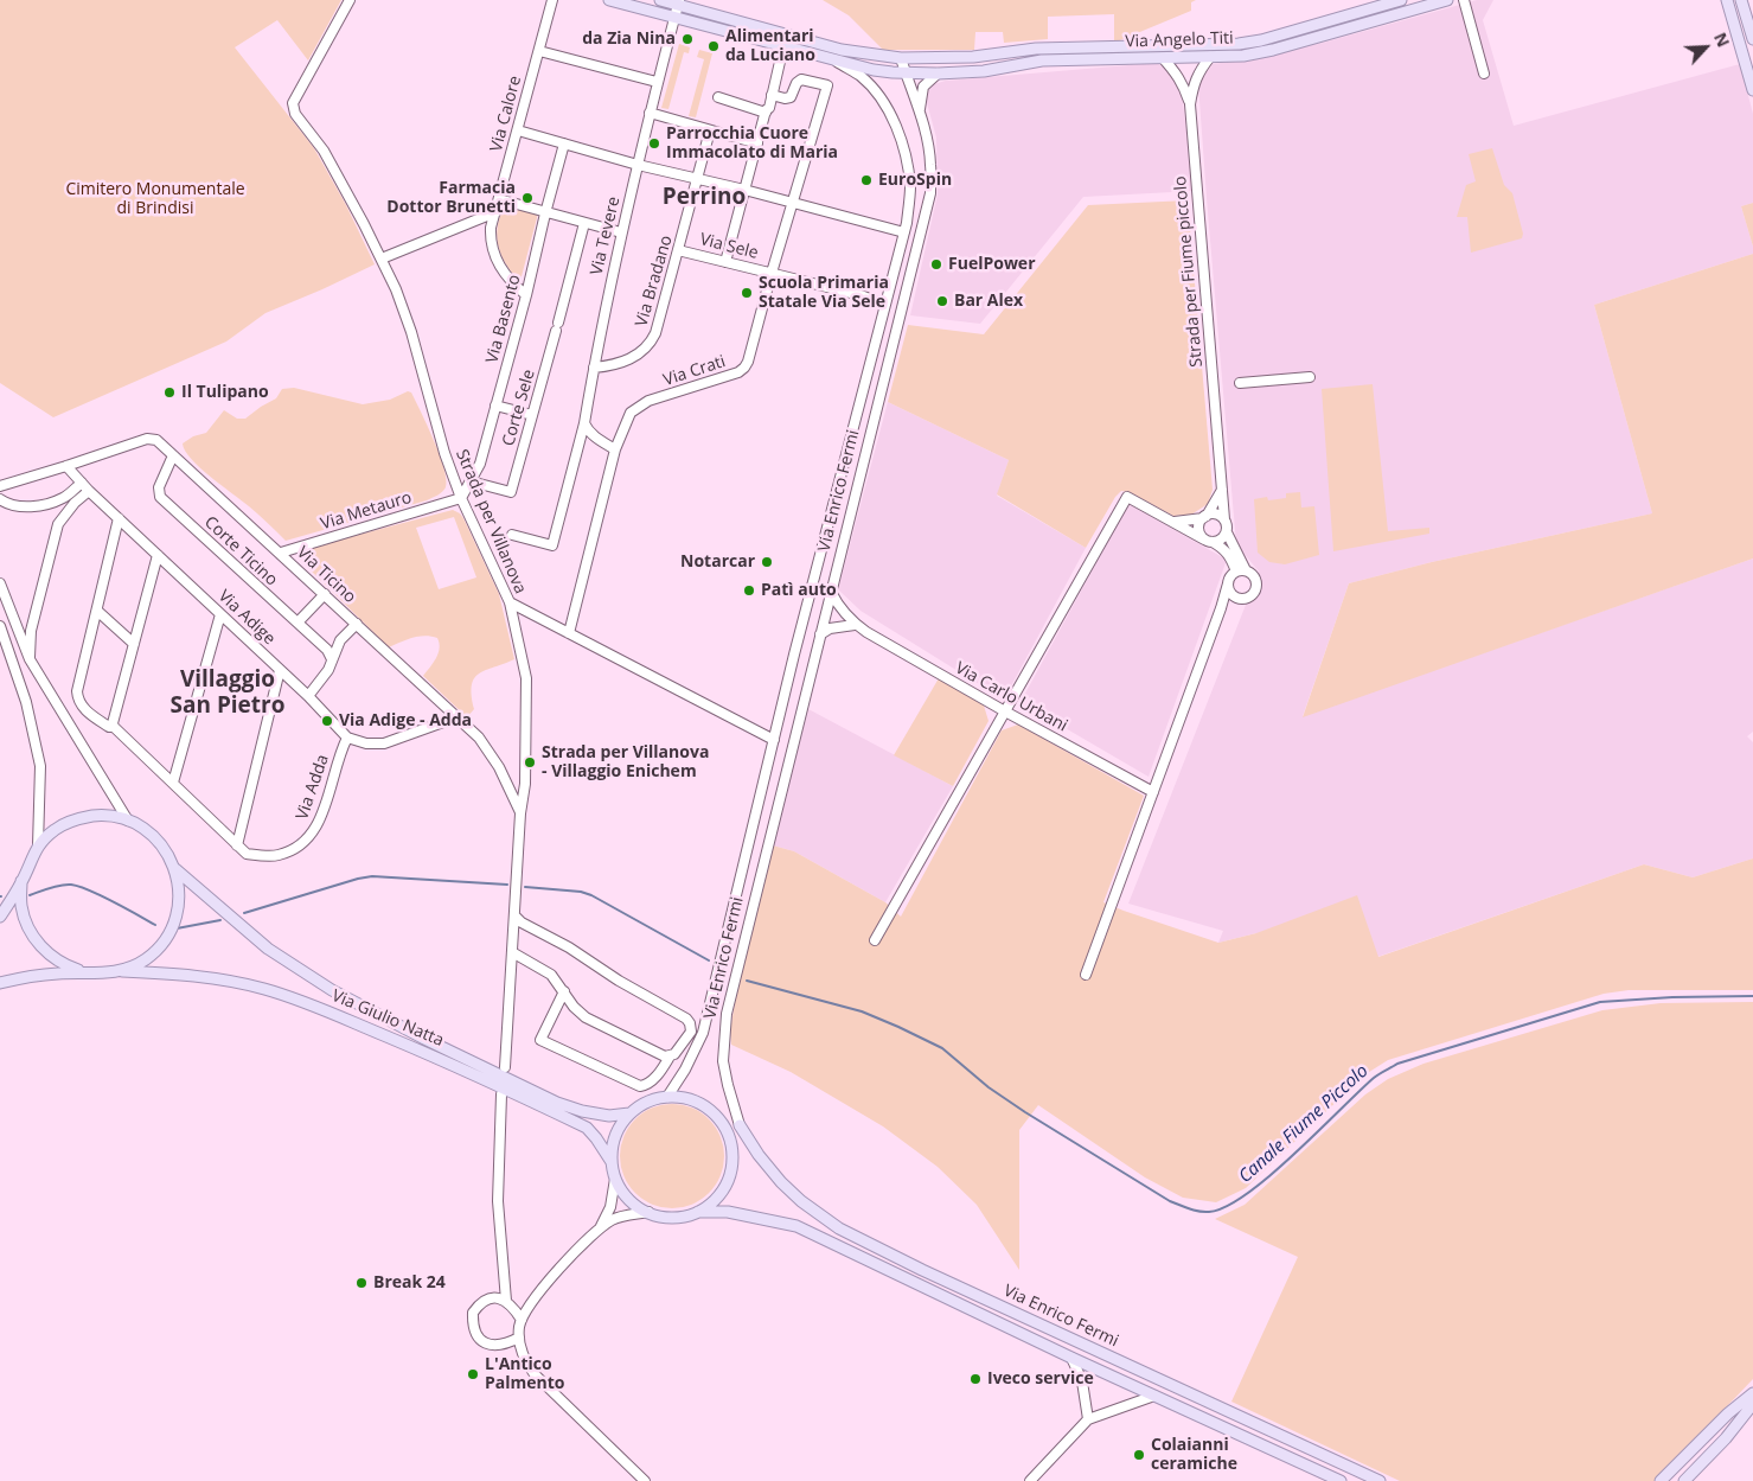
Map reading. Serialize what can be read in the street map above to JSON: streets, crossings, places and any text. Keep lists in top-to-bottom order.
{
  "streets": {
    "main road": ["Via Angelo Titi", "Via Enrico Fermi", "Via Giulio Natta"],
    "street": [
      "Via Calore",
      "Via Tevere",
      "Via Sele",
      "Strada per Fiume piccolo",
      "Via Bradano",
      "Via Basento",
      "Via Crati",
      "Corte Sele",
      "Via Metauro",
      "Strada per Villanova",
      "Corte Ticino",
      "Via Ticino",
      "Via Adige",
      "Via Carlo Urbani",
      "Via Adda"
    ]
  },
  "crossings": [
    ["Via Angelo Titi", "Via Tevere"],
    ["Via Angelo Titi", "Strada per Fiume piccolo"],
    ["Via Angelo Titi", "Via Enrico Fermi"],
    ["Via Calore", "Via Basento"],
    ["Via Tevere", "Via Bradano"],
    ["Via Sele", "Via Bradano"],
    ["Via Sele", "Via Crati"],
    ["Via Sele", "Via Enrico Fermi"],
    ["Via Basento", "Corte Sele"],
    ["Via Basento", "Via Metauro"],
    ["Via Basento", "Strada per Villanova"],
    ["Via Enrico Fermi", "Via Carlo Urbani"],
    ["Via Enrico Fermi", "Via Giulio Natta"],
    ["Via Metauro", "Strada per Villanova"],
    ["Via Metauro", "Via Ticino"],
    ["Strada per Villanova", "Via Ticino"],
    ["Corte Ticino", "Via Ticino"],
    ["Via Ticino", "Via Adige"],
    ["Via Adige", "Via Adda"]
  ],
  "districts": ["Perrino", "Villaggio San Pietro"],
  "water": ["Canale Fiume Piccolo"],
  "parks": ["Cimitero Monumentale di Brindisi"],
  "places": [
    "da Zia Nina",
    "Alimentari da Luciano",
    "Parrocchia Cuore Immacolato di Maria",
    "EuroSpin",
    "Farmacia Dottor Brunetti",
    "FuelPower",
    "Scuola Primaria Statale Via Sele",
    "Bar Alex",
    "Il Tulipano",
    "Notarcar",
    "Patì auto",
    "Via Adige - Adda",
    "Strada per Villanova - Villaggio Enichem",
    "Break 24",
    "L'Antico Palmento",
    "Iveco service",
    "Colaianni ceramiche"
  ],
  "north": "top right"
}
